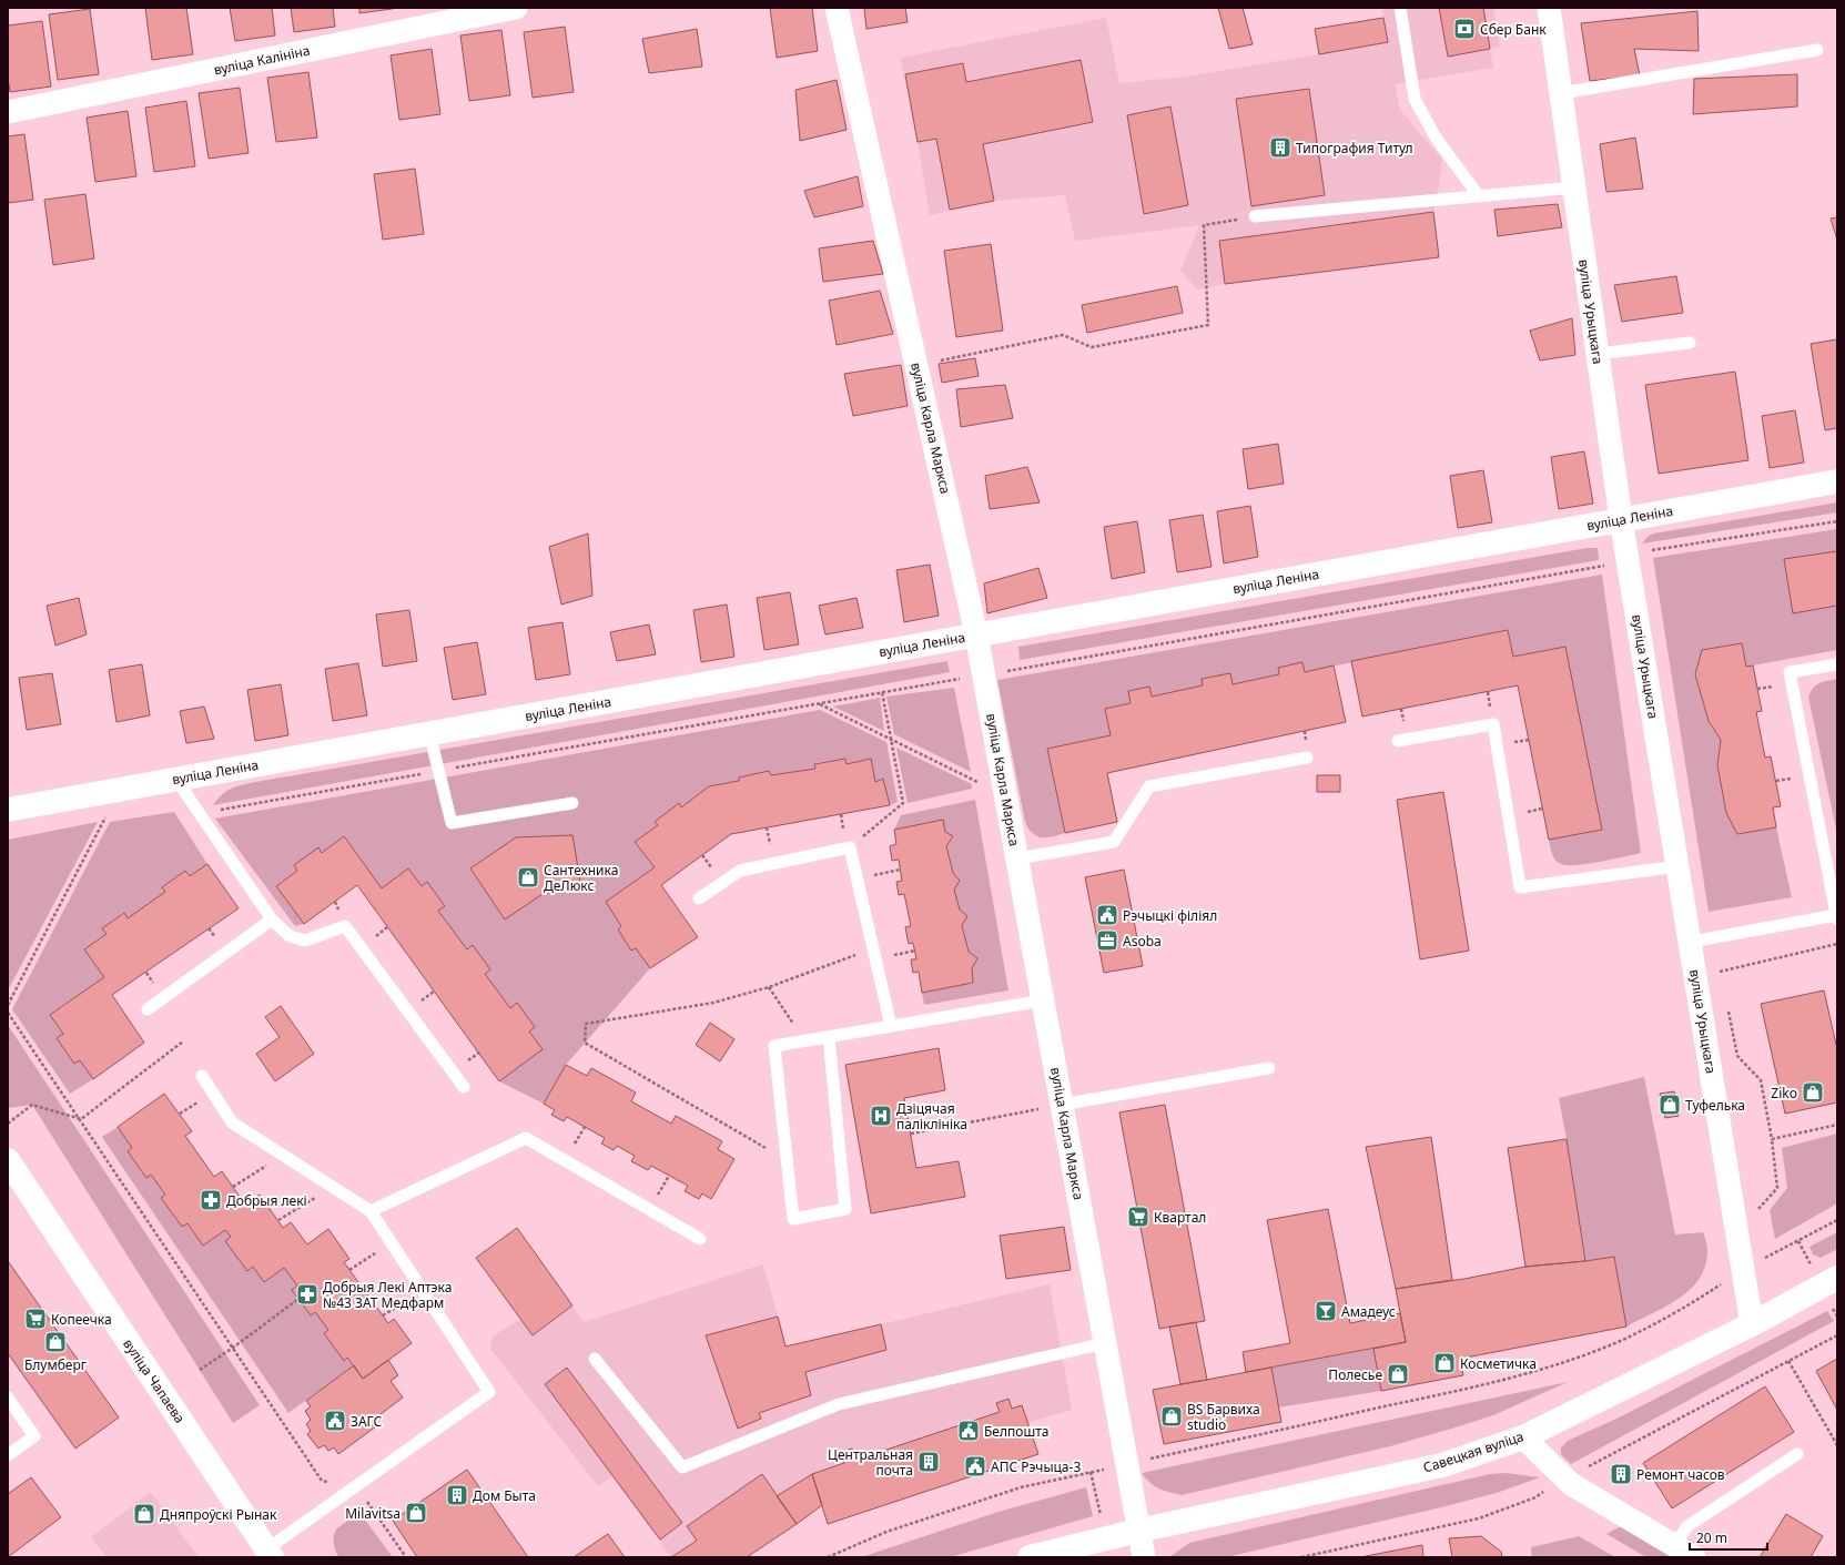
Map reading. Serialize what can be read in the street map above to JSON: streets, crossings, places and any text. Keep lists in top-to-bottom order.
{
  "streets": {
    "street": [
      "вуліца Калініна",
      "вуліца Урыцкага",
      "вуліца Карла Маркса",
      "вуліца Леніна",
      "вуліца Чапаева",
      "Савецкая вуліца"
    ]
  },
  "crossings": [
    ["вуліца Урыцкага", "вуліца Леніна"],
    ["вуліца Урыцкага", "Савецкая вуліца"],
    ["вуліца Карла Маркса", "вуліца Леніна"],
    ["вуліца Карла Маркса", "Савецкая вуліца"]
  ],
  "places": {
    "bank": ["Сбер Банк"],
    "building": [
      "Типография Титул",
      "Центральная почта",
      "Ремонт часов",
      "Дом Быта"
    ],
    "shop": [
      "Сантехника ДеЛюкс",
      "Ziko",
      "Туфелька",
      "Блумберг",
      "Косметичка",
      "Полесье",
      "BS Барвиха studio",
      "Milavitsa",
      "Дняпроўскі Рынак"
    ],
    "public building": [
      "Рэчыцкі філіял",
      "ЗАГС",
      "Белпошта",
      "АПС Рэчыца-3"
    ],
    "office": ["Asoba"],
    "hospital": ["Дзіцячая паліклініка"],
    "pharmacy": ["Добрыя лекі", "Добрыя Лекі Аптэка №43 ЗАТ Медфарм"],
    "supermarket": ["Квартал", "Копеечка"],
    "bar": ["Амадеус"]
  },
  "scale_bar": "20 m"
}
